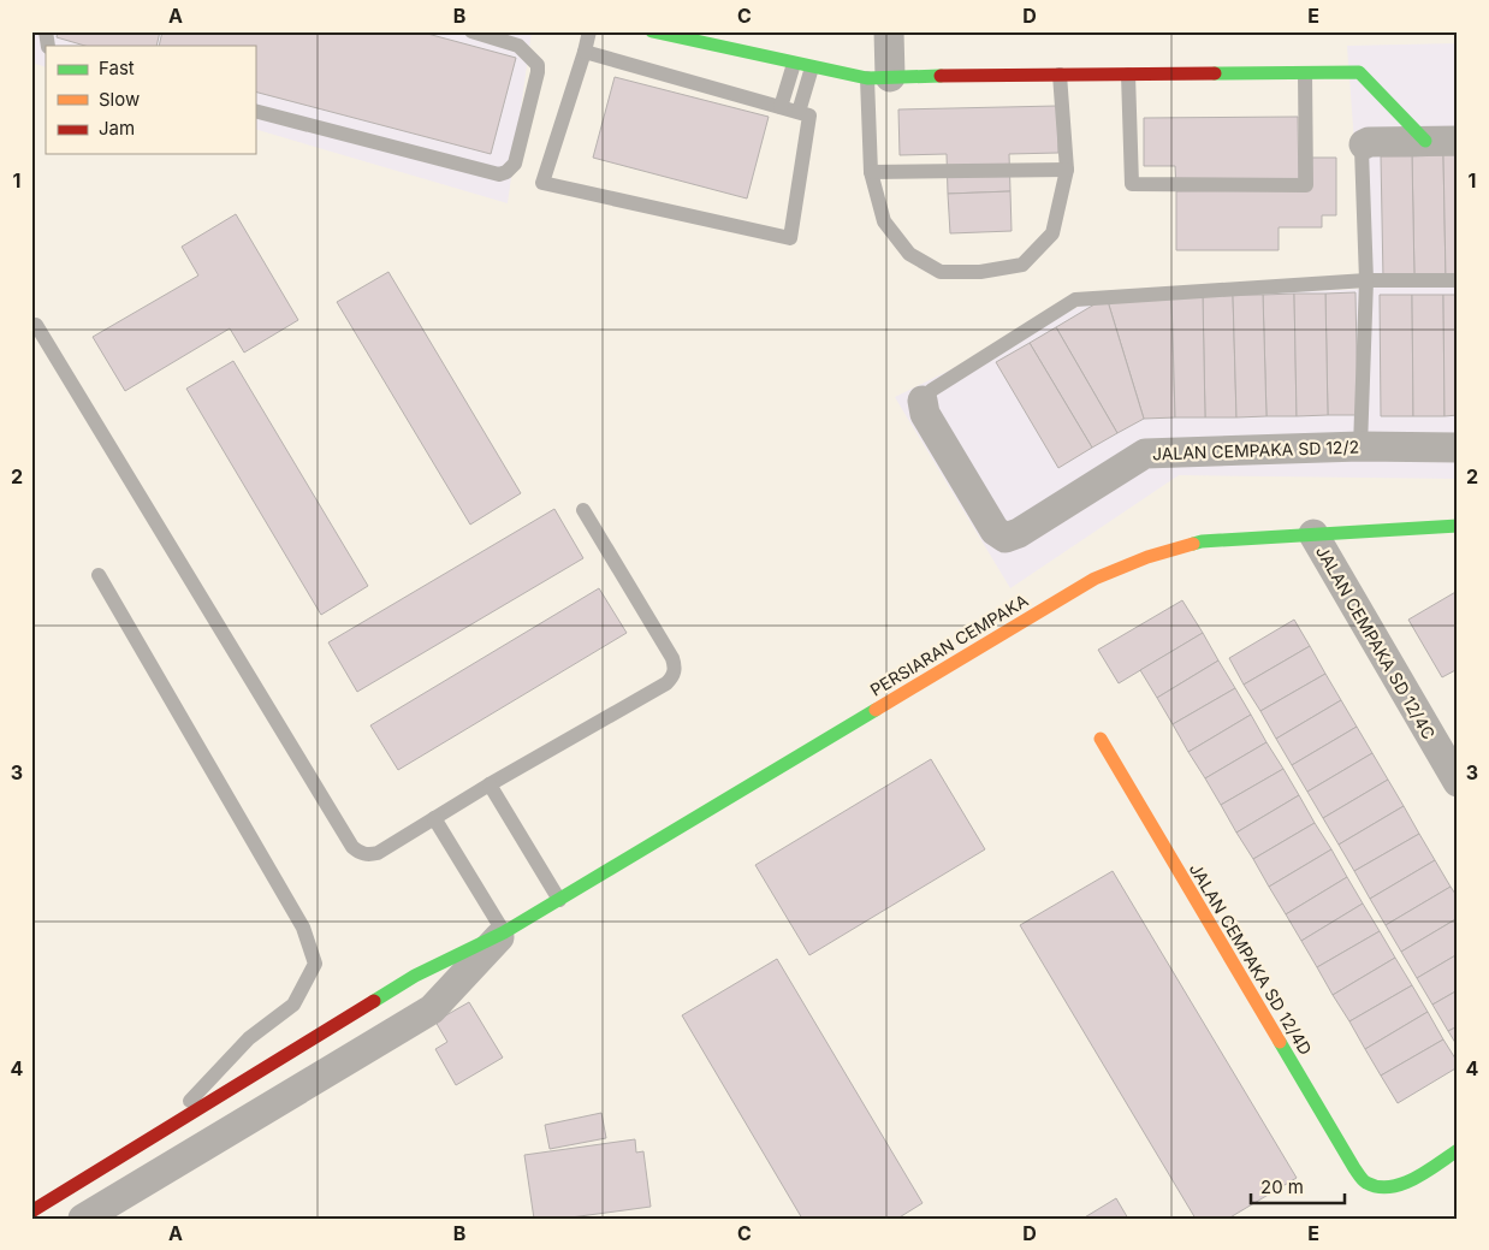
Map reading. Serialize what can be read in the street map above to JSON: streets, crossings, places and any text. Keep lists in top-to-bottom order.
{
  "streets": {
    "street": [
      "JALAN CEMPAKA SD 12/2",
      "JALAN CEMPAKA SD 12/4C",
      "PERSIARAN CEMPAKA",
      "JALAN CEMPAKA SD 12/4D"
    ]
  },
  "crossings": [
    ["JALAN CEMPAKA SD 12/4C", "PERSIARAN CEMPAKA"]
  ],
  "legend": ["Fast", "Slow", "Jam"],
  "scale_bar": "20 m",
  "grid": {
    "columns": [
      "A",
      "B",
      "C",
      "D",
      "E"
    ],
    "rows": [
      "1",
      "2",
      "3",
      "4"
    ]
  }
}
